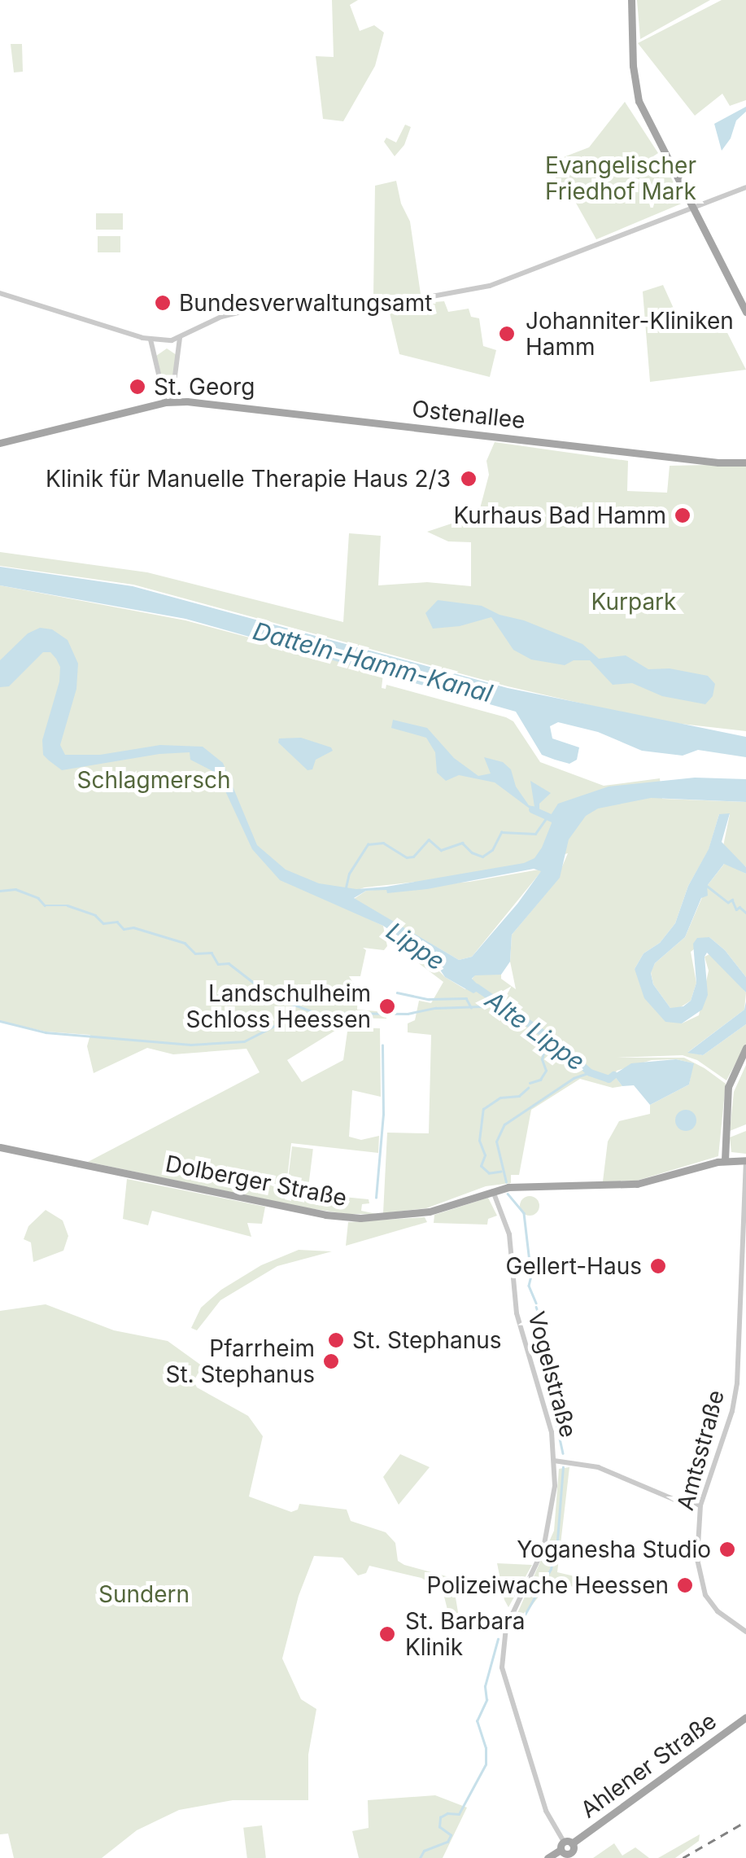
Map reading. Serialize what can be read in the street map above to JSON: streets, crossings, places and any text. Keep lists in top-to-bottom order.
{
  "streets": {
    "main road": ["Ostenallee", "Dolberger Straße", "Ahlener Straße"],
    "street": ["Vogelstraße", "Amtsstraße"]
  },
  "crossings": [
    ["Dolberger Straße", "Vogelstraße"],
    ["Dolberger Straße", "Amtsstraße"],
    ["Vogelstraße", "Ahlener Straße"]
  ],
  "water": ["Datteln-Hamm-Kanal", "Lippe", "Alte Lippe"],
  "parks": [
    "Evangelischer Friedhof Mark",
    "Kurpark",
    "Schlagmersch",
    "Sundern"
  ],
  "places": [
    "Bundesverwaltungsamt",
    "Johanniter-Kliniken Hamm",
    "St. Georg",
    "Klinik für Manuelle Therapie Haus 2/3",
    "Kurhaus Bad Hamm",
    "Landschulheim Schloss Heessen",
    "Gellert-Haus",
    "St. Stephanus",
    "Pfarrheim St. Stephanus",
    "Yoganesha Studio",
    "Polizeiwache Heessen",
    "St. Barbara Klinik"
  ]
}
